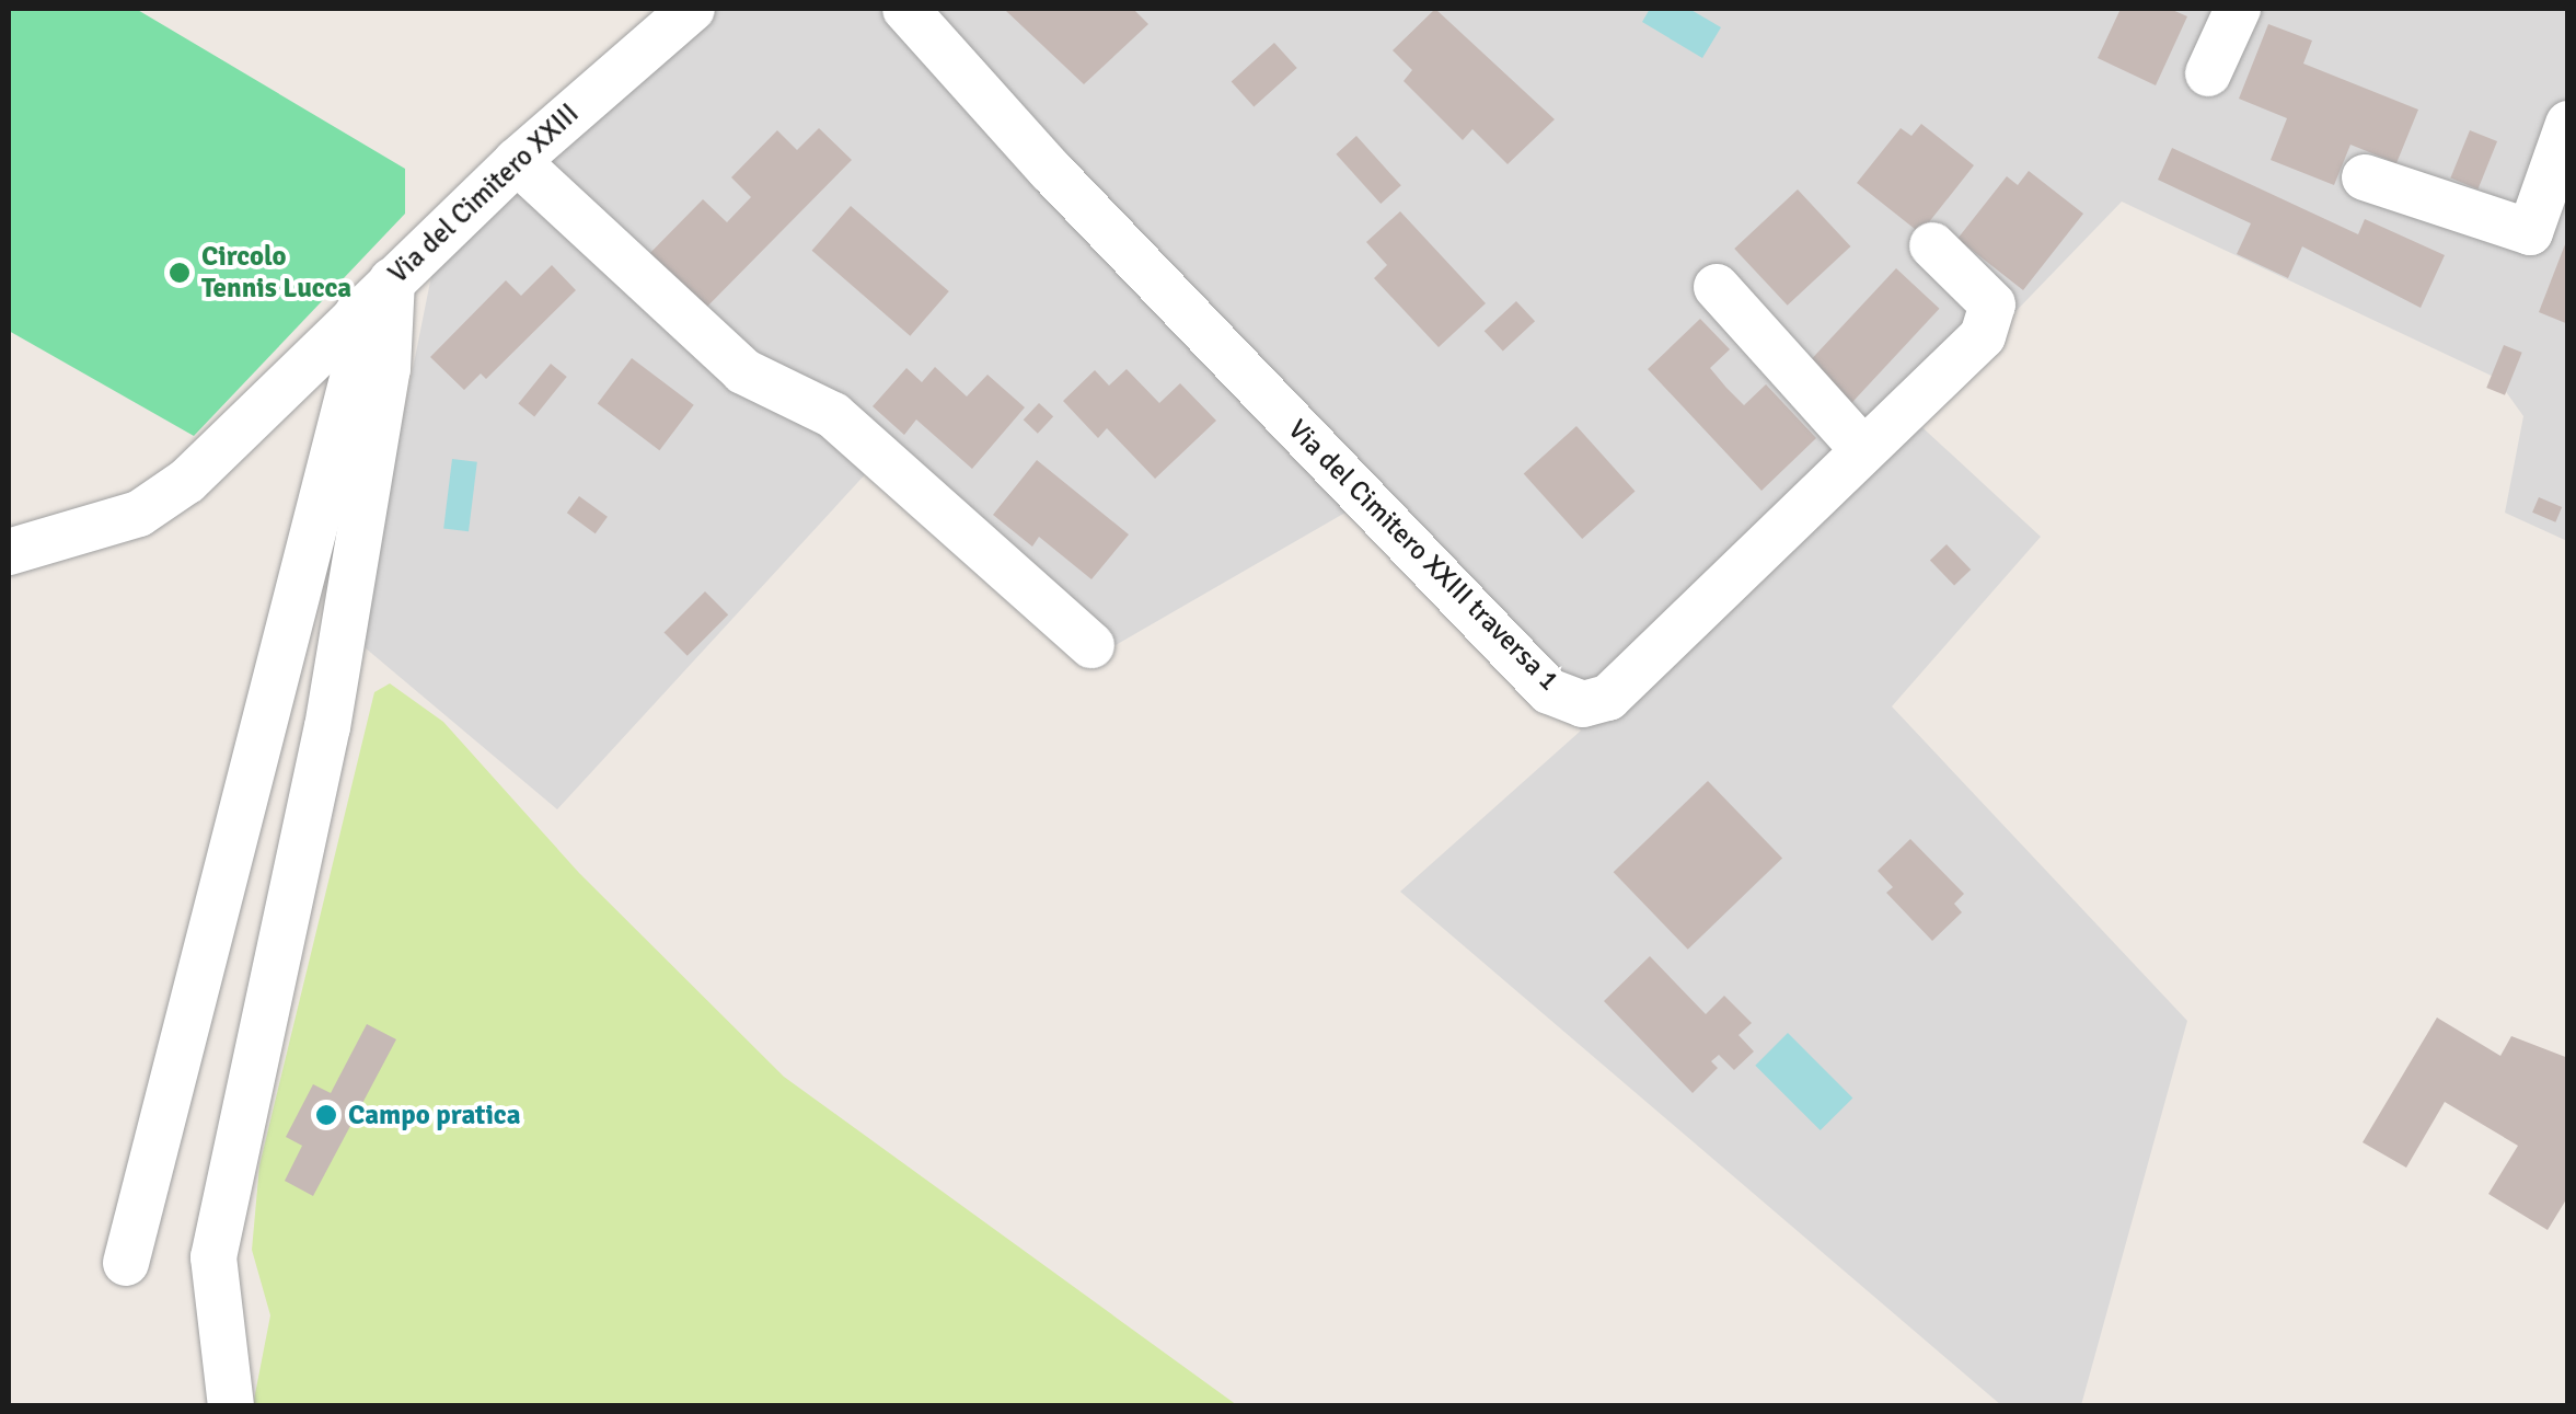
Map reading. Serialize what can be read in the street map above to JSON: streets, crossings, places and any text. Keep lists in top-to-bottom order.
{
  "streets": {
    "street": ["Via del Cimitero XXIII", "Via del Cimitero XXIII traversa 1"]
  },
  "places": ["Circolo Tennis Lucca", "Campo pratica"]
}
